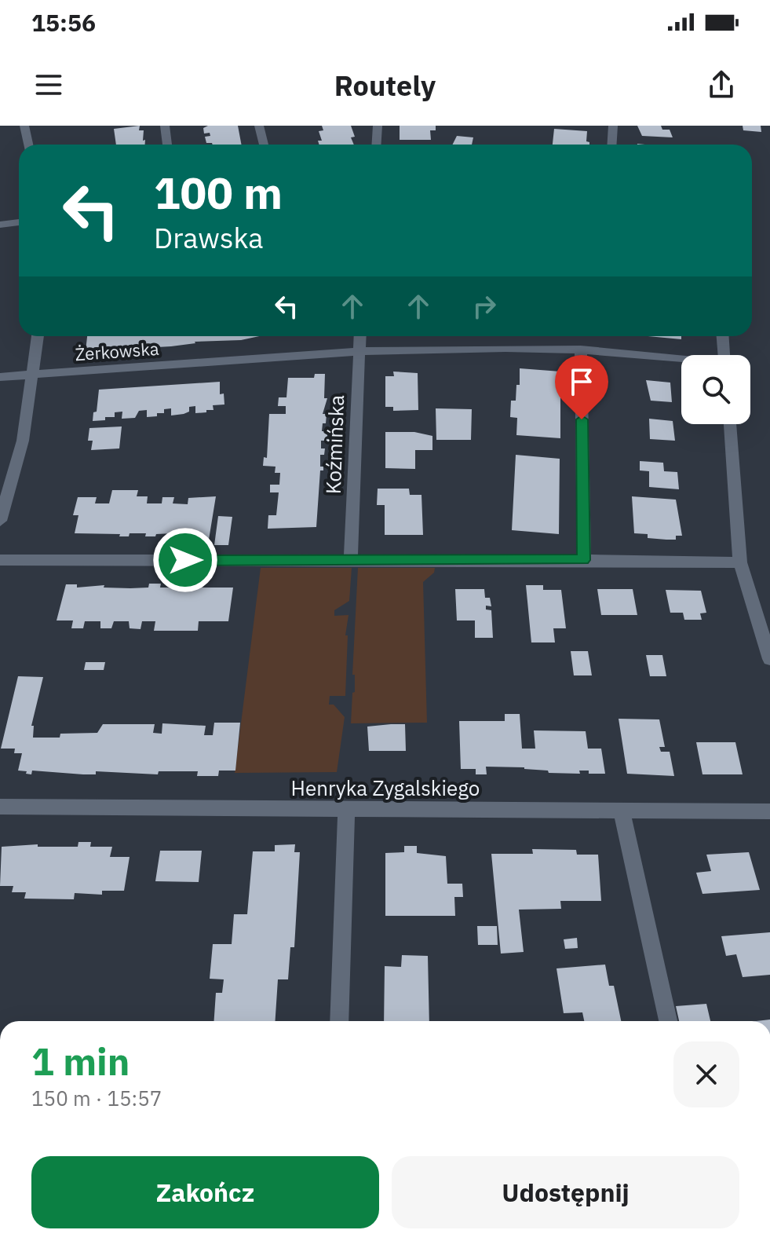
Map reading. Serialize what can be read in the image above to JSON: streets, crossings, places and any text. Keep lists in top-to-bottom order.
{
  "streets": {
    "street": ["Żerkowska", "Koźmińska", "Henryka Zygalskiego"]
  },
  "crossings": [
    ["Żerkowska", "Koźmińska"]
  ],
  "page": {
    "status": "15:56",
    "header": "Routely",
    "turn": ["100 m", "Drawska"],
    "heading": ["1 min", "150 m · 15:57"],
    "buttons": ["Zakończ", "Udostępnij"]
  }
}
